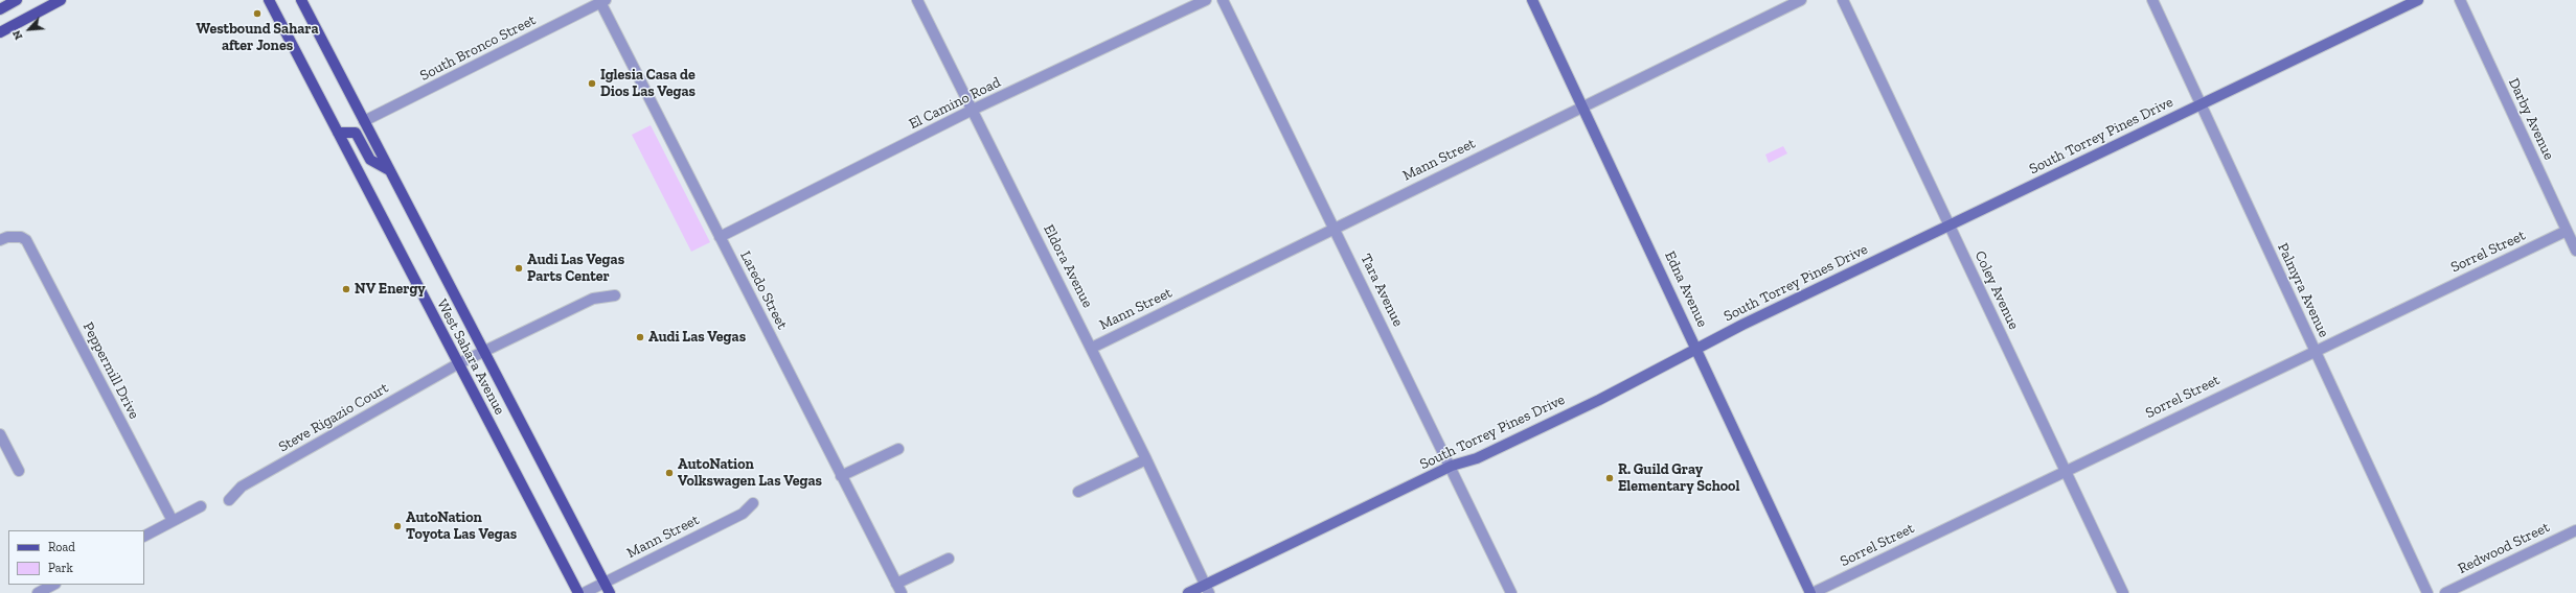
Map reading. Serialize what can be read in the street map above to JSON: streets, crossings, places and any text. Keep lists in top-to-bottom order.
{
  "streets": {
    "main road": ["West Sahara Avenue"],
    "street": [
      "South Bronco Street",
      "El Camino Road",
      "Darby Avenue",
      "South Torrey Pines Drive",
      "Mann Street",
      "Sorrel Street",
      "Eldora Avenue",
      "Edna Avenue",
      "Laredo Street",
      "Tara Avenue",
      "Coley Avenue",
      "Palmyra Avenue",
      "Peppermill Drive",
      "Steve Rigazio Court",
      "Redwood Street"
    ]
  },
  "crossings": [
    ["South Bronco Street", "Laredo Street"],
    ["South Bronco Street", "West Sahara Avenue"],
    ["El Camino Road", "Eldora Avenue"],
    ["El Camino Road", "Laredo Street"],
    ["Darby Avenue", "Sorrel Street"],
    ["South Torrey Pines Drive", "Eldora Avenue"],
    ["South Torrey Pines Drive", "Edna Avenue"],
    ["South Torrey Pines Drive", "Tara Avenue"],
    ["South Torrey Pines Drive", "Coley Avenue"],
    ["South Torrey Pines Drive", "Palmyra Avenue"],
    ["Mann Street", "Eldora Avenue"],
    ["Mann Street", "Edna Avenue"],
    ["Mann Street", "Tara Avenue"],
    ["Mann Street", "West Sahara Avenue"],
    ["Sorrel Street", "Edna Avenue"],
    ["Sorrel Street", "Coley Avenue"],
    ["Sorrel Street", "Palmyra Avenue"],
    ["West Sahara Avenue", "Steve Rigazio Court"]
  ],
  "places": [
    "Westbound Sahara after Jones",
    "Iglesia Casa de Dios Las Vegas",
    "Audi Las Vegas Parts Center",
    "NV Energy",
    "Audi Las Vegas",
    "AutoNation Volkswagen Las Vegas",
    "R. Guild Gray Elementary School",
    "AutoNation Toyota Las Vegas"
  ],
  "legend": ["Road", "Park"],
  "north": "bottom left"
}
